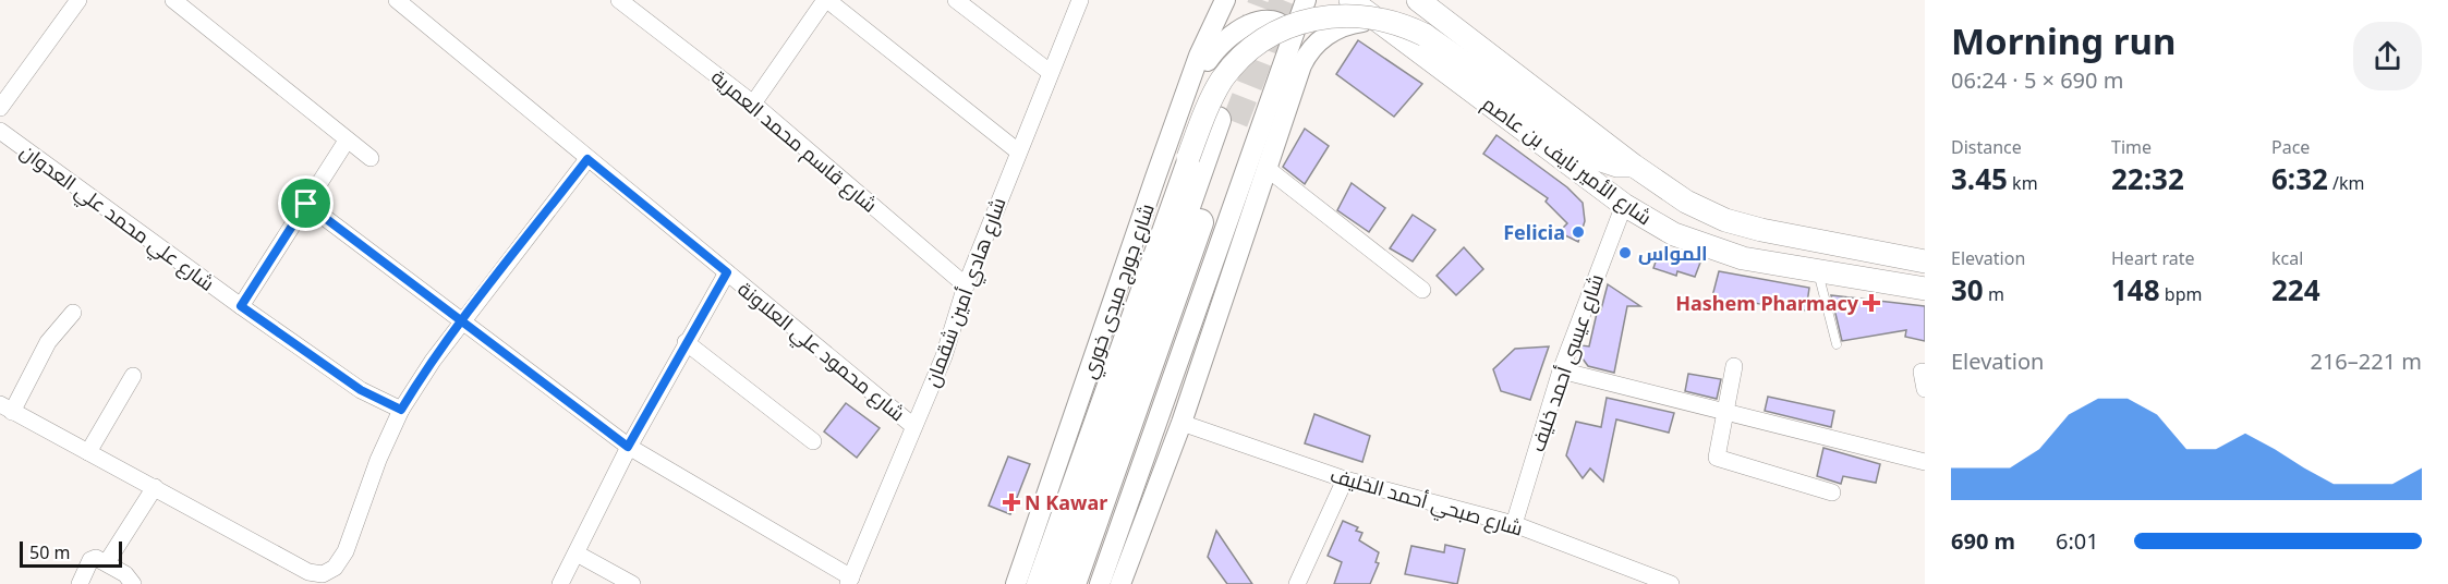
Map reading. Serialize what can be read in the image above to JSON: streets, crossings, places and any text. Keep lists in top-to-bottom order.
{
  "streets": {
    "main road": ["شارع الأمير نايف بن عاصم"],
    "street": [
      "شارع قاسم محمد العمرية",
      "شارع علي محمد علي العدوان",
      "شارع جورج مبدى خوري",
      "شارع هادي أمين شقمان",
      "شارع محمود علي العلاونة",
      "شارع عيسى أحمد خليف",
      "شارع صبحي أحمد الخليف"
    ]
  },
  "crossings": [
    ["شارع قاسم محمد العمرية", "شارع هادي أمين شقمان"],
    ["شارع الأمير نايف بن عاصم", "شارع عيسى أحمد خليف"],
    ["شارع هادي أمين شقمان", "شارع محمود علي العلاونة"],
    ["شارع عيسى أحمد خليف", "شارع صبحي أحمد الخليف"]
  ],
  "places": {
    "other": ["Felicia", "المواس"],
    "health": ["Hashem Pharmacy", "N Kawar"]
  },
  "scale_bar": "50 m",
  "page": {
    "heading": ["Morning run", "06:24 · 5 × 690 m"],
    "stats": [
      ["Distance", "3.45 km"],
      ["Time", "22:32"],
      ["Pace", "6:32 /km"],
      ["Elevation", "30 m"],
      ["Heart rate", "148 bpm"],
      ["kcal", "224"]
    ],
    "chart": ["Elevation", "216–221 m"],
    "list": [
      {
        "name": "690 m",
        "note": "6:01"
      }
    ],
    "scale": "50 m"
  }
}
